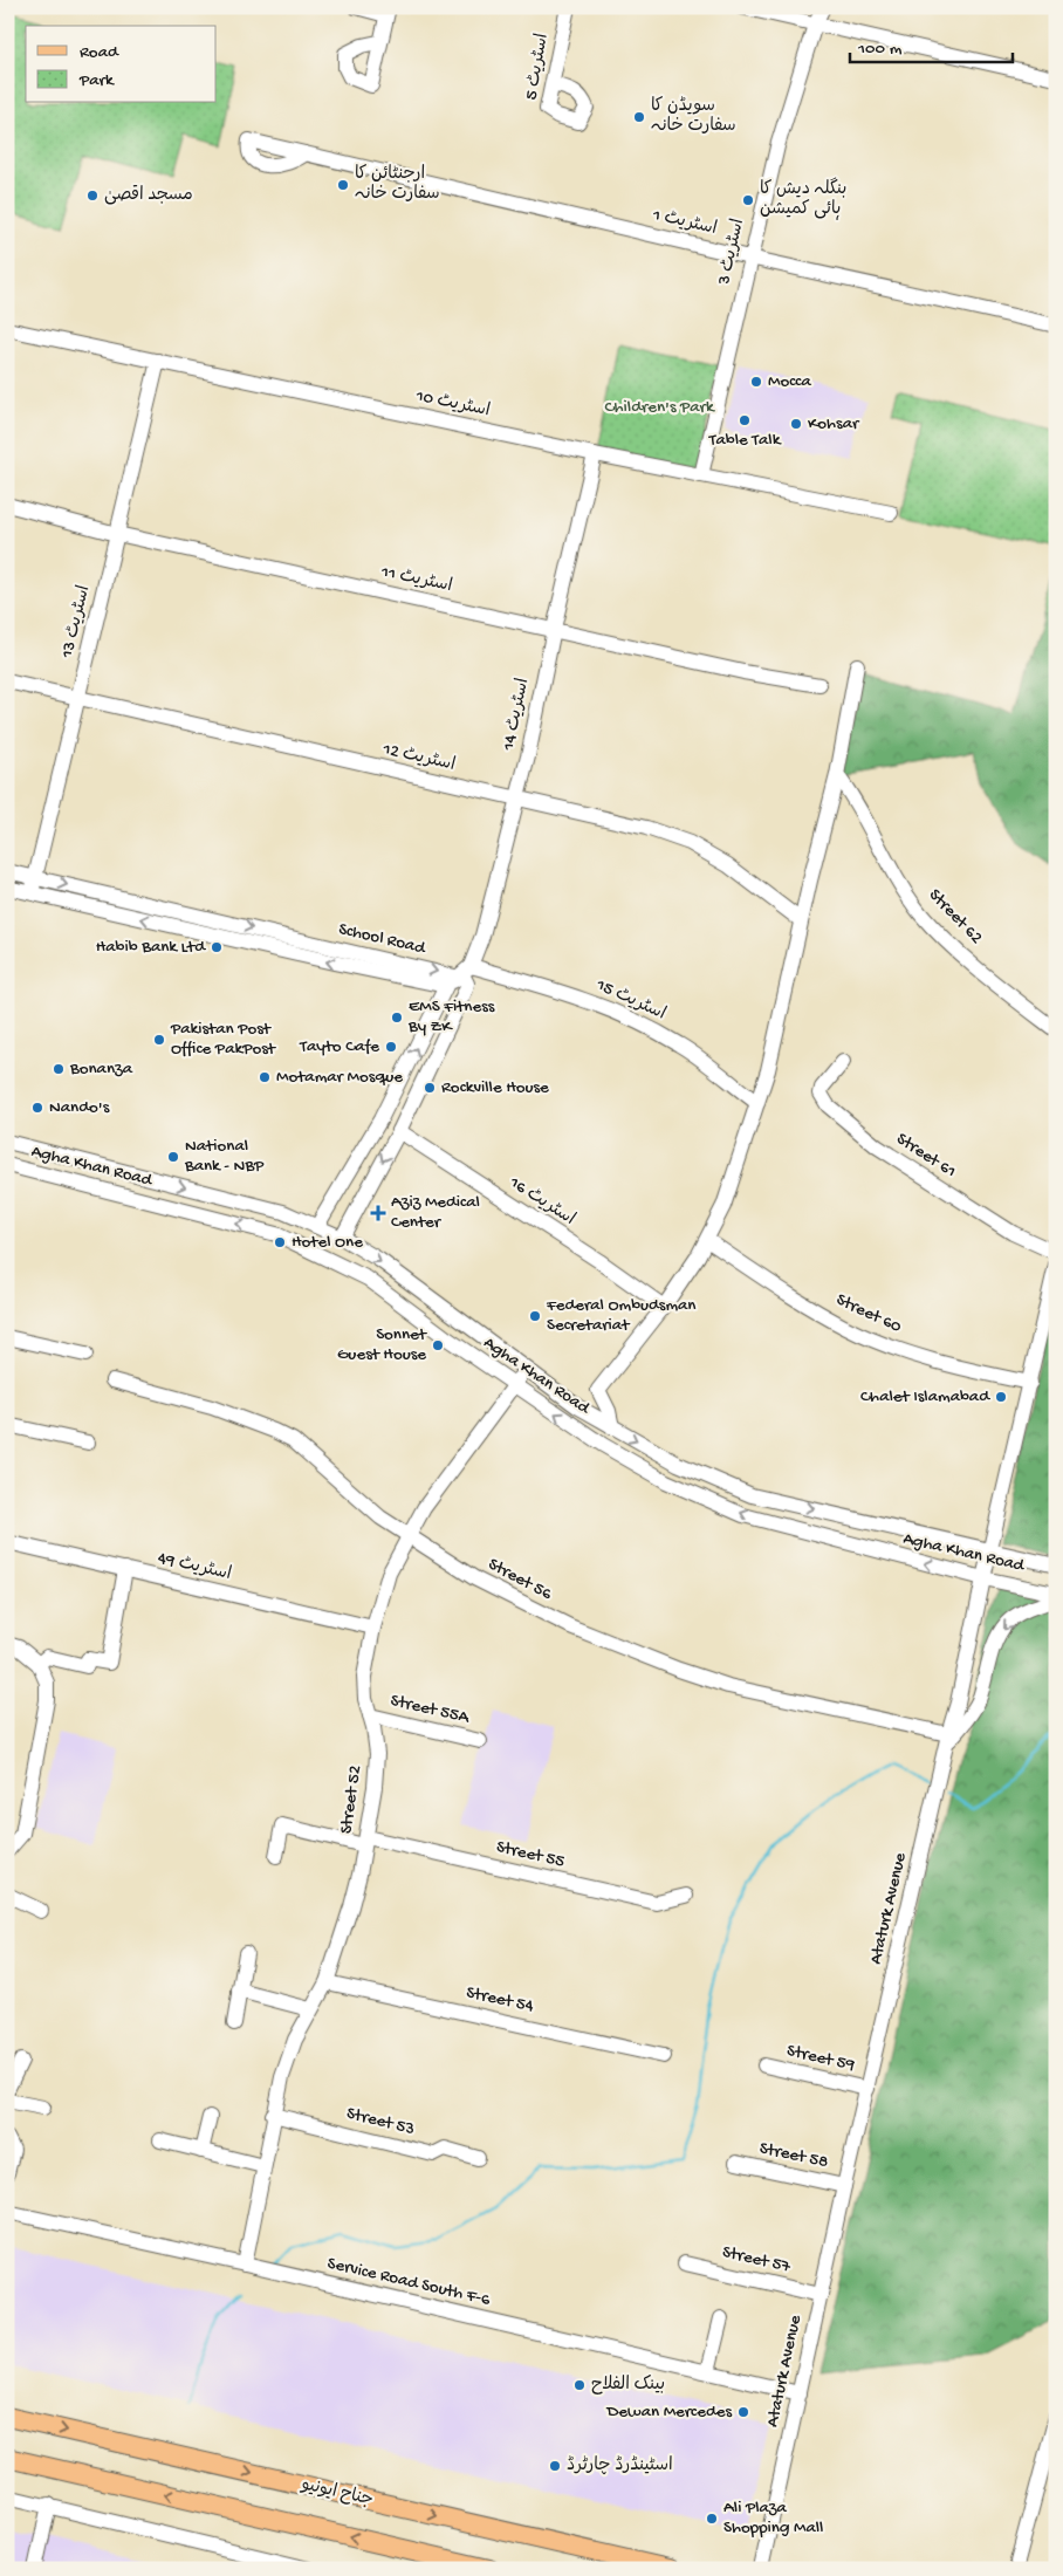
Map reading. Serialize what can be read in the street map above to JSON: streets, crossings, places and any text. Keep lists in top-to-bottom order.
{
  "streets": {
    "main road": ["جناح ایونیو"],
    "street": [
      "اسٹریٹ 5",
      "اسٹریٹ 1",
      "اسٹریٹ 3",
      "اسٹریٹ 10",
      "اسٹریٹ 11",
      "اسٹریٹ 13",
      "اسٹریٹ 14",
      "اسٹریٹ 12",
      "Street 62",
      "School Road",
      "اسٹریٹ 15",
      "Street 61",
      "Agha Khan Road",
      "اسٹریٹ 16",
      "Street 60",
      "اسٹریٹ 49",
      "Street 56",
      "Street 55A",
      "Street 52",
      "Street 55",
      "Ataturk Avenue",
      "Street 54",
      "Street 59",
      "Street 53",
      "Street 58",
      "Street 57",
      "Service Road South F-6"
    ]
  },
  "crossings": [
    ["اسٹریٹ 1", "اسٹریٹ 3"],
    ["اسٹریٹ 3", "اسٹریٹ 10"],
    ["اسٹریٹ 10", "اسٹریٹ 13"],
    ["اسٹریٹ 10", "اسٹریٹ 14"],
    ["اسٹریٹ 11", "اسٹریٹ 13"],
    ["اسٹریٹ 11", "اسٹریٹ 14"],
    ["اسٹریٹ 13", "اسٹریٹ 12"],
    ["اسٹریٹ 13", "School Road"],
    ["اسٹریٹ 14", "اسٹریٹ 12"],
    ["اسٹریٹ 14", "School Road"],
    ["اسٹریٹ 14", "اسٹریٹ 15"],
    ["School Road", "اسٹریٹ 15"],
    ["Agha Khan Road", "Street 52"],
    ["Agha Khan Road", "Ataturk Avenue"],
    ["Street 60", "Ataturk Avenue"],
    ["اسٹریٹ 49", "Street 52"],
    ["Street 56", "Street 52"],
    ["Street 56", "Ataturk Avenue"],
    ["Street 55A", "Street 52"],
    ["Street 52", "Street 55"],
    ["Street 52", "Street 54"],
    ["Street 52", "Street 53"],
    ["Street 52", "Service Road South F-6"],
    ["Ataturk Avenue", "Street 59"],
    ["Ataturk Avenue", "Street 58"],
    ["Ataturk Avenue", "Street 57"],
    ["Ataturk Avenue", "Service Road South F-6"]
  ],
  "parks": ["Children's Park"],
  "places": {
    "other": [
      "سویڈن کا سفارت خانہ",
      "ارجنٹائن کا سفارت خانہ",
      "مسجد اقصیٰ",
      "بنگلہ دیش کا ہائی کمیشن",
      "Mocca",
      "Table Talk",
      "Kohsar",
      "Habib Bank Ltd",
      "EMS Fitness By ZK",
      "Pakistan Post Office PakPost",
      "Tayto Cafe",
      "Bonanza",
      "Motamar Mosque",
      "Rockville House",
      "Nando's",
      "National Bank - NBP",
      "Hotel One",
      "Federal Ombudsman Secretariat",
      "Sonnet Guest House",
      "Chalet Islamabad",
      "بینک الفلاح",
      "Dewan Mercedes",
      "اسٹینڈرڈ چارٹرڈ",
      "Ali Plaza Shopping Mall"
    ],
    "health": ["Aziz Medical Center"]
  },
  "legend": ["Road", "Park"],
  "scale_bar": "100 m"
}
